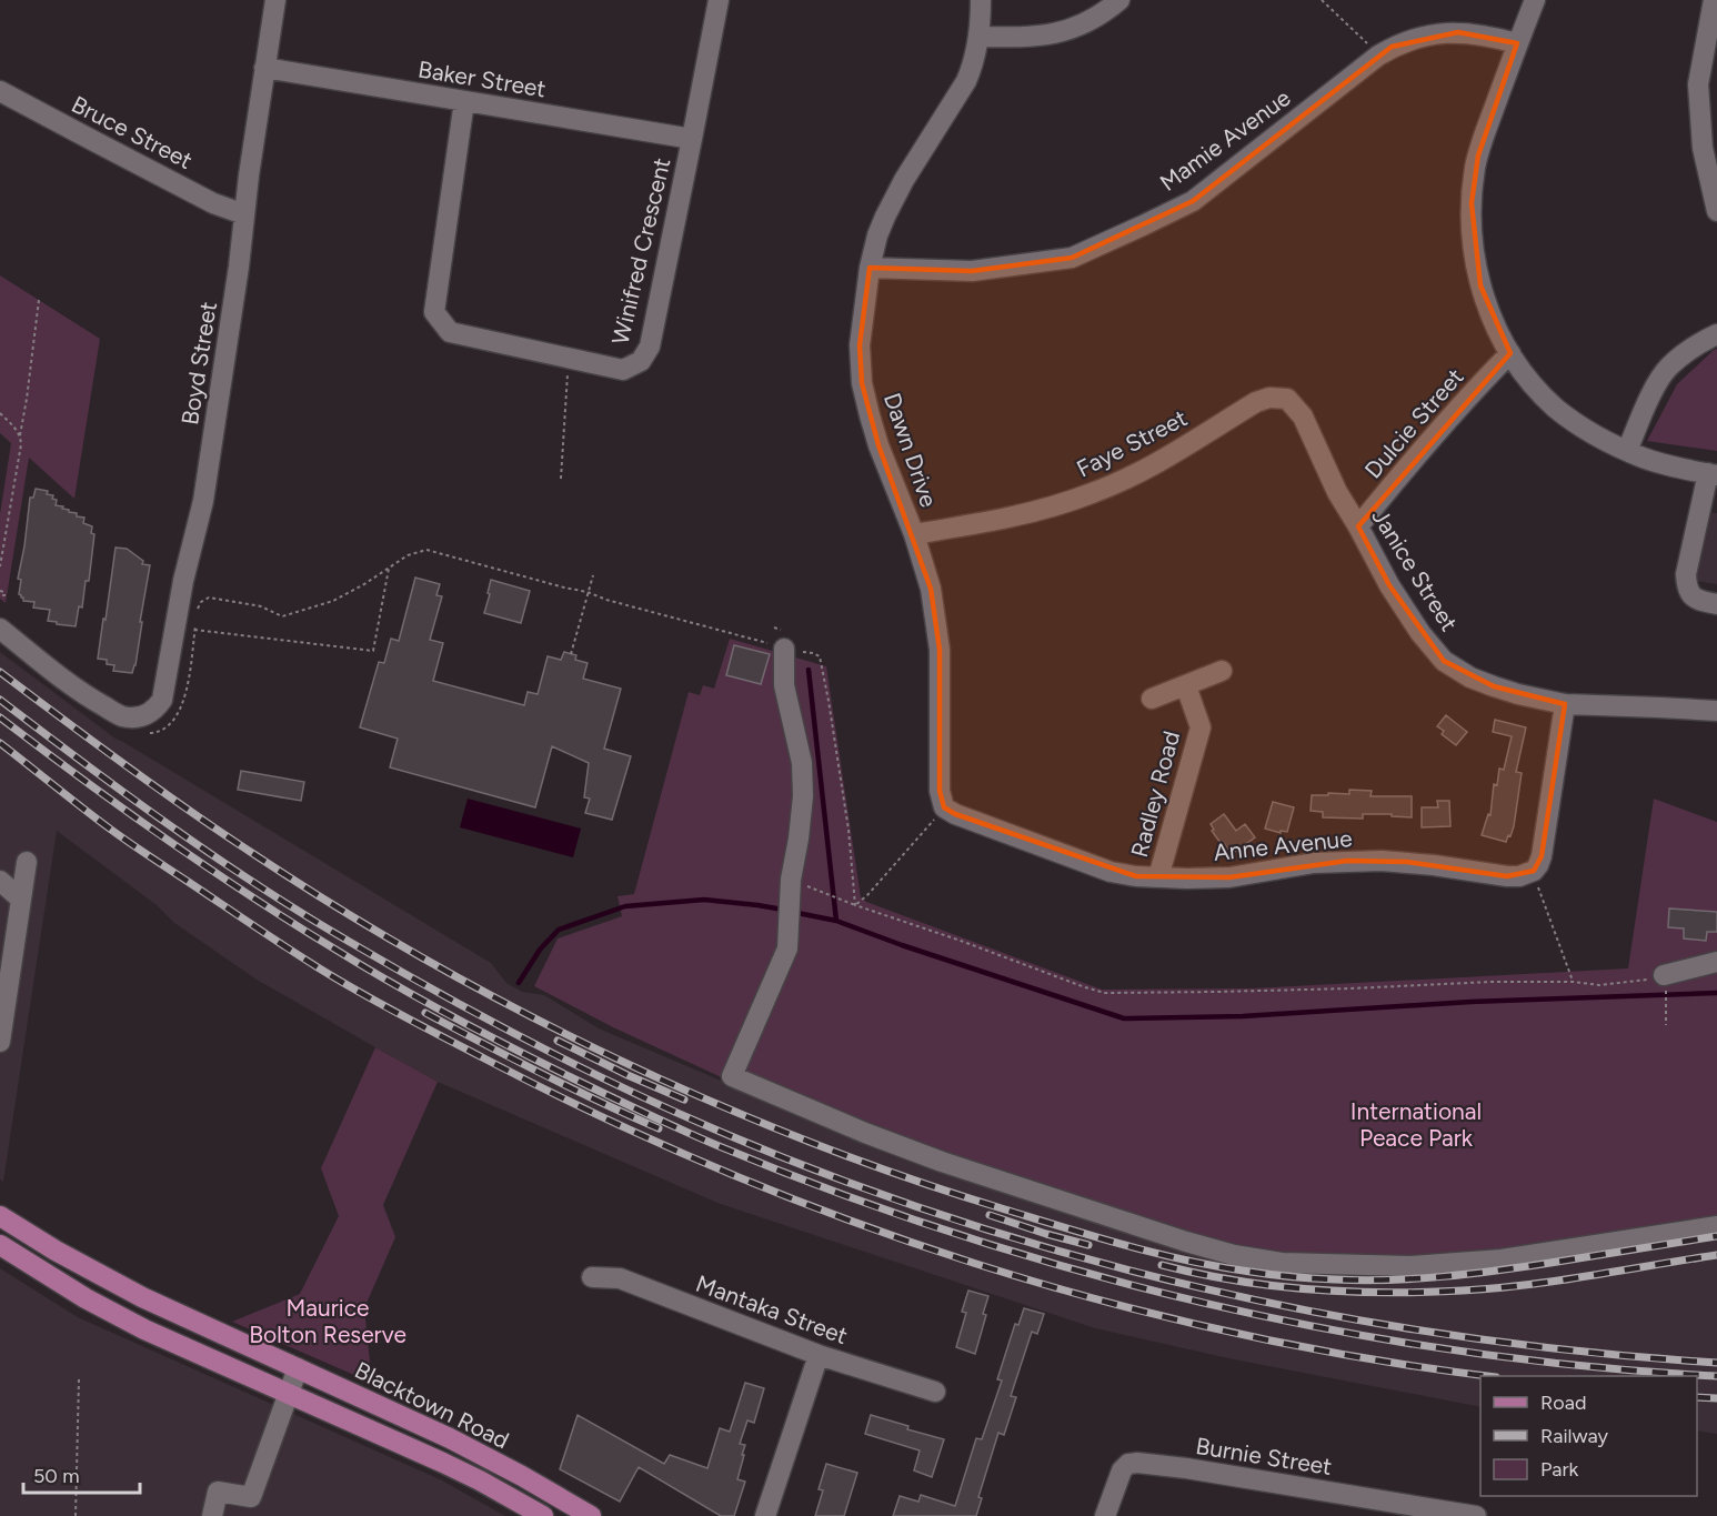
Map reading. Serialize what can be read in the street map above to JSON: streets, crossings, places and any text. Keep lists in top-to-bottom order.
{
  "streets": {
    "main road": ["Blacktown Road"],
    "street": [
      "Baker Street",
      "Bruce Street",
      "Mamie Avenue",
      "Winifred Crescent",
      "Boyd Street",
      "Dulcie Street",
      "Faye Street",
      "Dawn Drive",
      "Janice Street",
      "Radley Road",
      "Anne Avenue",
      "Mantaka Street",
      "Burnie Street"
    ]
  },
  "crossings": [
    ["Baker Street", "Winifred Crescent"],
    ["Baker Street", "Boyd Street"],
    ["Bruce Street", "Boyd Street"],
    ["Mamie Avenue", "Dawn Drive"],
    ["Dulcie Street", "Janice Street"],
    ["Faye Street", "Dawn Drive"],
    ["Faye Street", "Janice Street"],
    ["Dawn Drive", "Anne Avenue"],
    ["Radley Road", "Anne Avenue"]
  ],
  "parks": ["International Peace Park", "Maurice Bolton Reserve"],
  "legend": ["Road", "Railway", "Park"],
  "scale_bar": "50 m"
}
